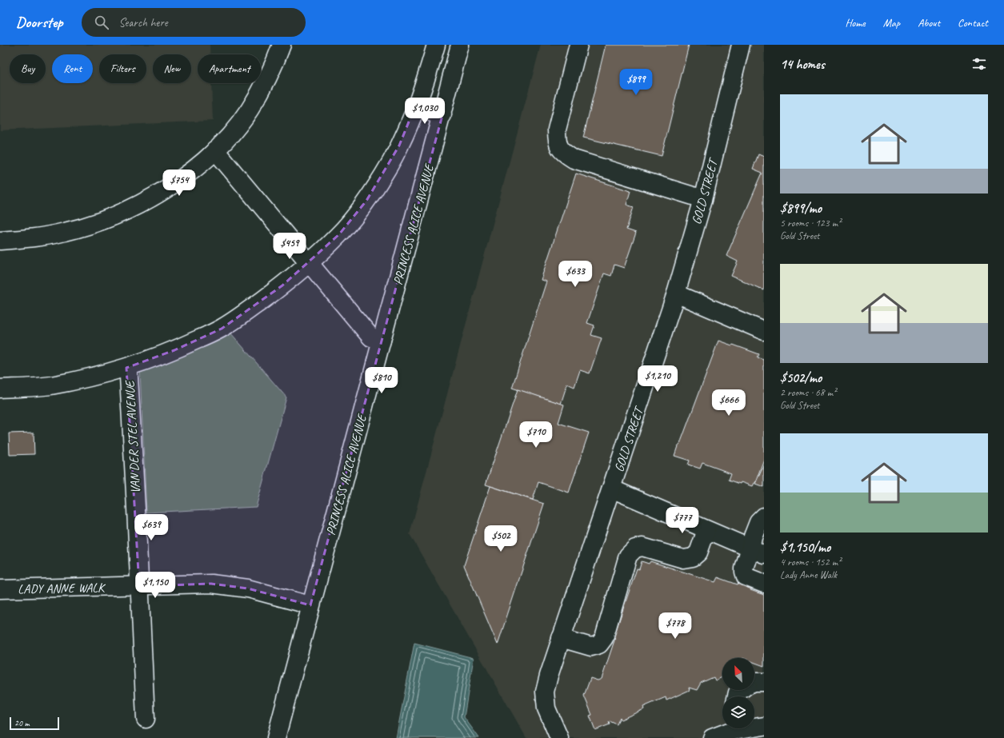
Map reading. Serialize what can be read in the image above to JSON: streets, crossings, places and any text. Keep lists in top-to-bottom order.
{
  "streets": {
    "street": [
      "GOLD STREET",
      "PRINCESS ALICE AVENUE",
      "VAN DER STEL AVENUE",
      "LADY ANNE WALK"
    ]
  },
  "crossings": [
    ["PRINCESS ALICE AVENUE", "LADY ANNE WALK"],
    ["VAN DER STEL AVENUE", "LADY ANNE WALK"]
  ],
  "scale_bar": "20 m",
  "north": "top left",
  "page": {
    "header": "Doorstep",
    "search": "Search here",
    "nav": [
      "Home",
      "Map",
      "About",
      "Contact"
    ],
    "heading": "14 homes",
    "chip": [
      "Buy",
      "Rent",
      "Filters",
      "New",
      "Apartment"
    ],
    "price": [
      "$899",
      "$1,030",
      "$754",
      "$459",
      "$633",
      "$1,210",
      "$810",
      "$666",
      "$710",
      "$777",
      "$639",
      "$502",
      "$1,150",
      "$778"
    ],
    "list": [
      {
        "name": "$899/mo",
        "note": "5 rooms · 123 m² · Gold Street"
      },
      {
        "name": "$502/mo",
        "note": "2 rooms · 68 m² · Gold Street"
      },
      {
        "name": "$1,150/mo",
        "note": "4 rooms · 152 m² · Lady Anne Walk"
      }
    ],
    "scale": "20 m"
  }
}
